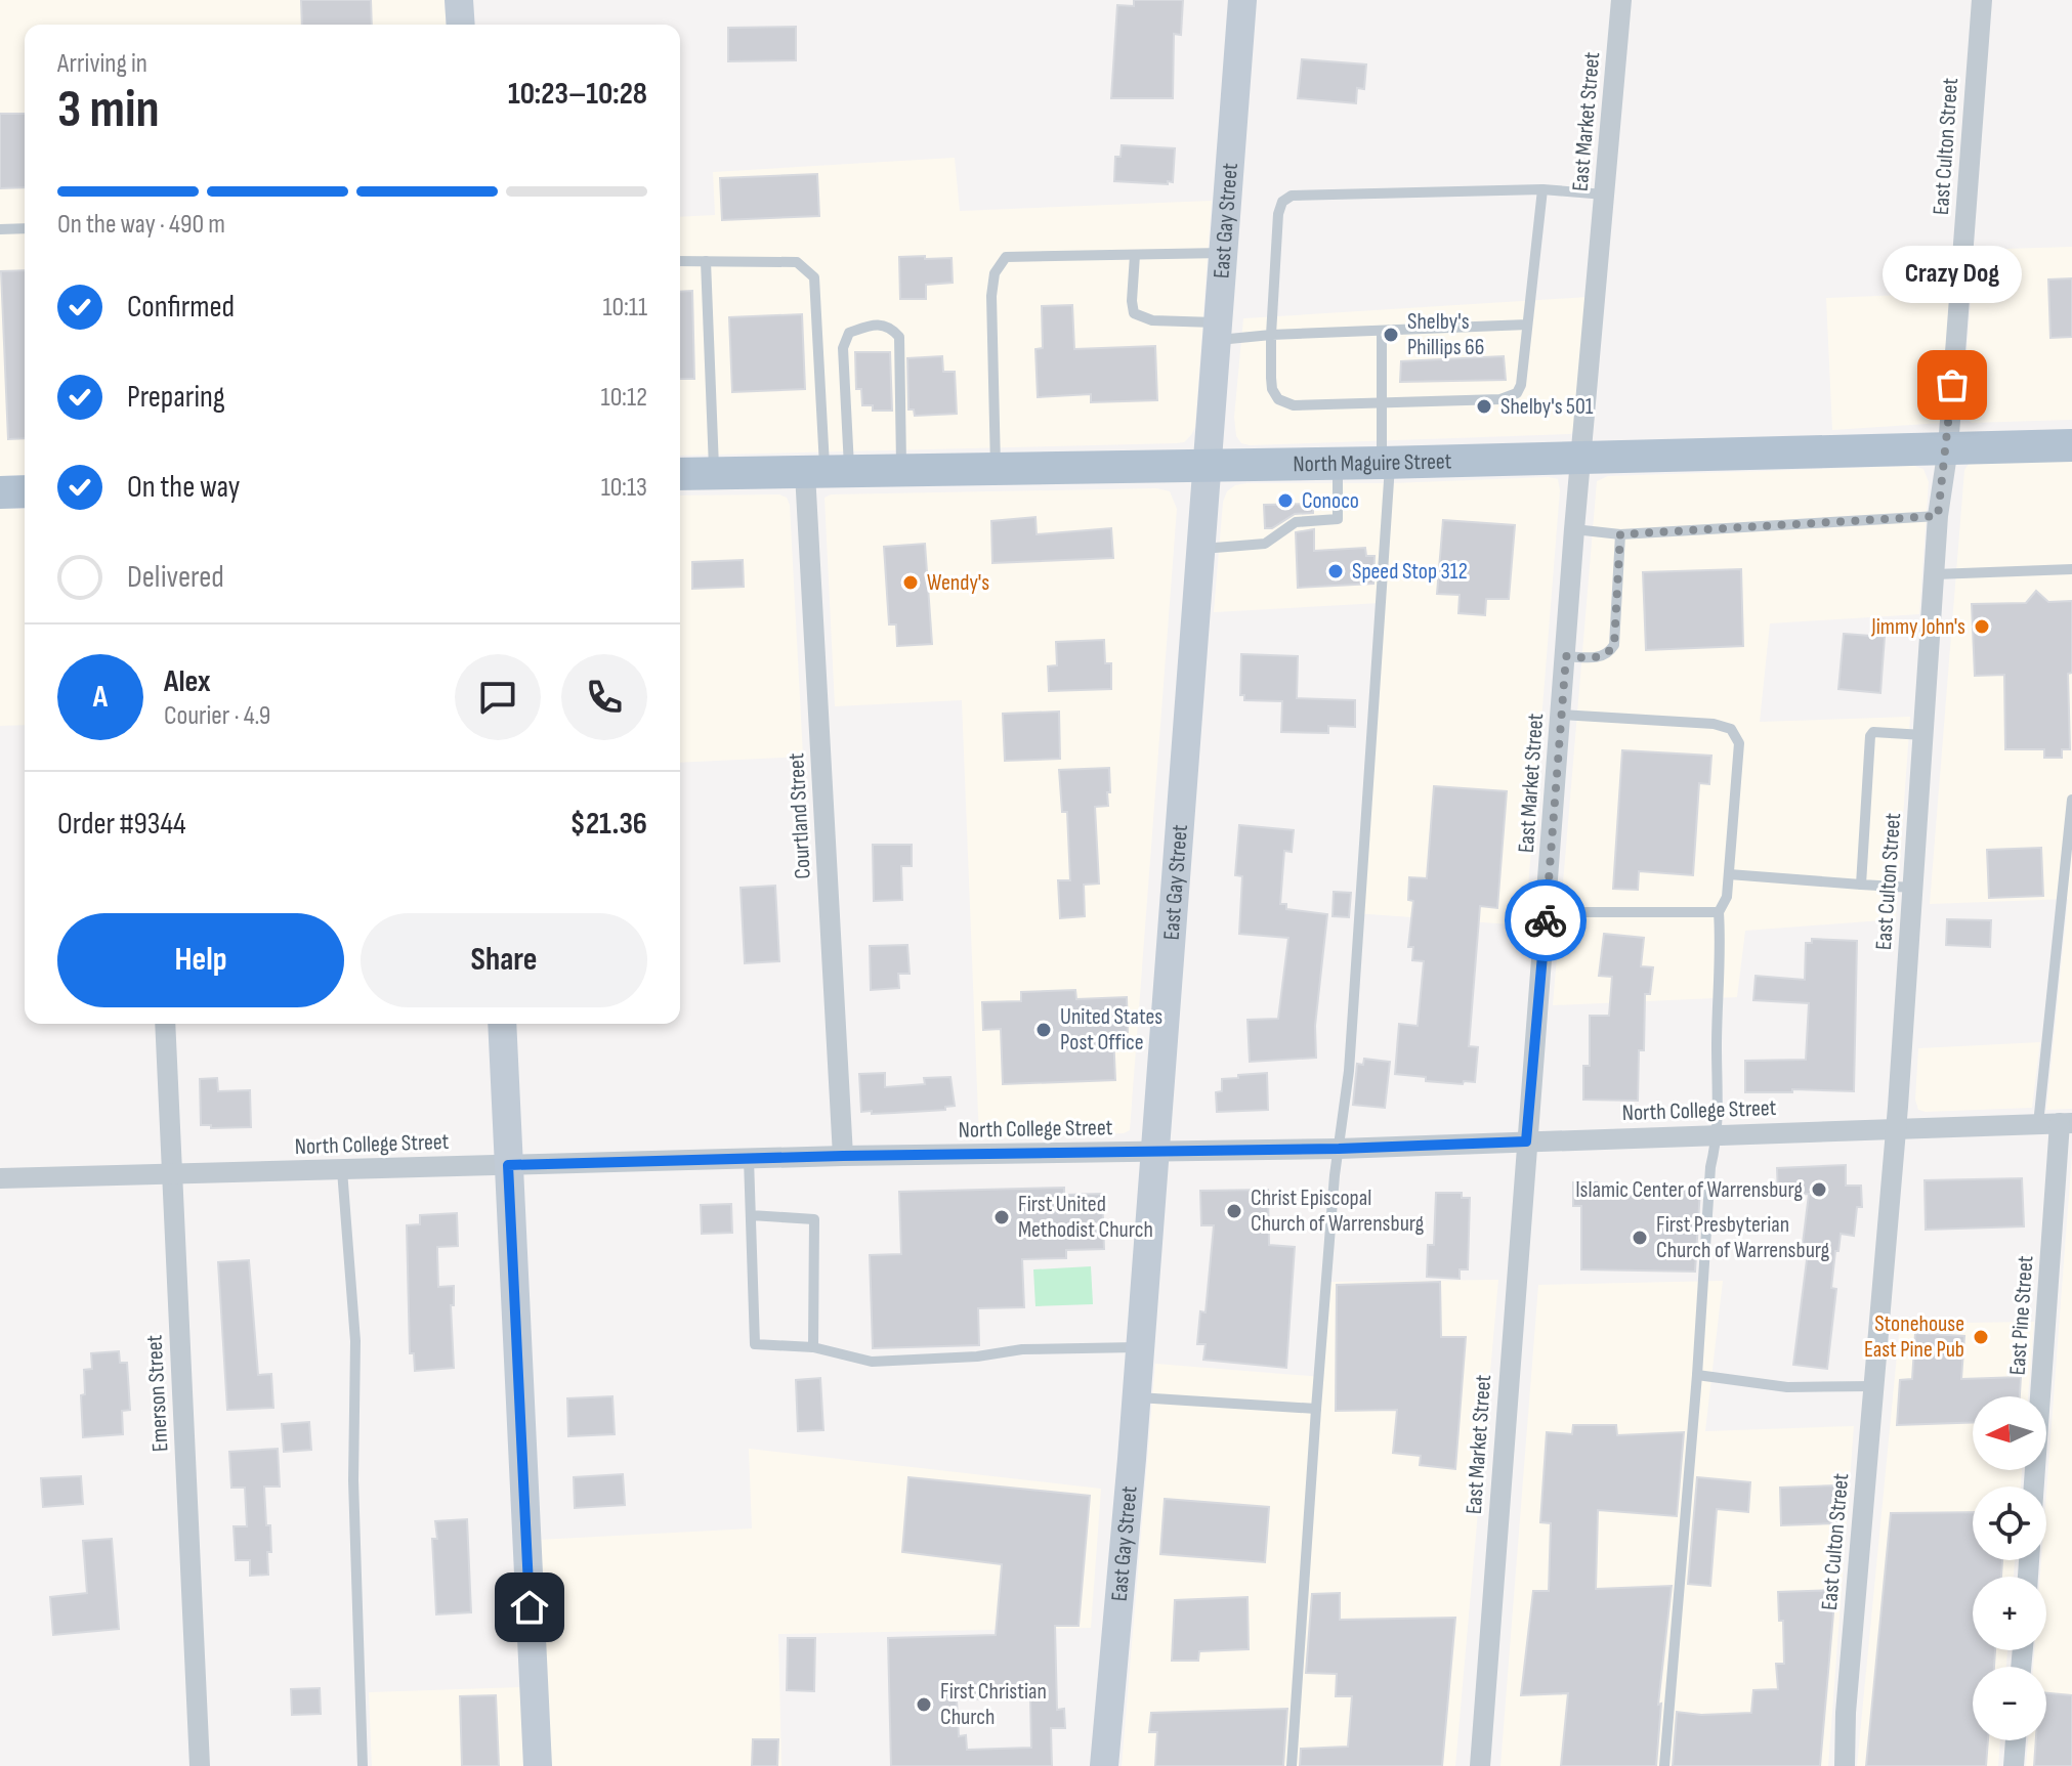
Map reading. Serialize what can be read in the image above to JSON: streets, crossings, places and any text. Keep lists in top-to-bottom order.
{
  "streets": {
    "main road": ["East Gay Street", "North Maguire Street"],
    "street": [
      "East Market Street",
      "East Culton Street",
      "Courtland Street",
      "North College Street",
      "East Pine Street",
      "Emerson Street"
    ]
  },
  "crossings": [
    ["East Market Street", "North Maguire Street"],
    ["East Market Street", "North College Street"],
    ["East Culton Street", "North Maguire Street"],
    ["East Culton Street", "North College Street"],
    ["East Gay Street", "North Maguire Street"],
    ["East Gay Street", "North College Street"],
    ["North Maguire Street", "Courtland Street"],
    ["Courtland Street", "North College Street"],
    ["North College Street", "East Pine Street"],
    ["North College Street", "Emerson Street"]
  ],
  "places": [
    "Shelby's Phillips 66",
    "Crazy Dog",
    "Shelby's 501",
    "Conoco",
    "Speed Stop 312",
    "Wendy's",
    "Jimmy John's",
    "United States Post Office",
    "Islamic Center of Warrensburg",
    "Christ Episcopal Church of Warrensburg",
    "First United Methodist Church",
    "First Presbyterian Church of Warrensburg",
    "Stonehouse East Pine Pub",
    "First Christian Church"
  ],
  "north": "left",
  "page": {
    "heading": ["3 min", "Arriving in", "10:23–10:28"],
    "panel": [
      "Alex",
      "Courier · 4.9",
      "Order #9344",
      "$21.36"
    ],
    "bar": "On the way · 490 m",
    "bubble": "Crazy Dog",
    "list": [
      ["Confirmed", "10:11"],
      ["Preparing", "10:12"],
      ["On the way", "10:13"],
      "Delivered"
    ],
    "round": "A",
    "buttons": ["Help", "Share"],
    "map_buttons": ["+", "−"]
  }
}
